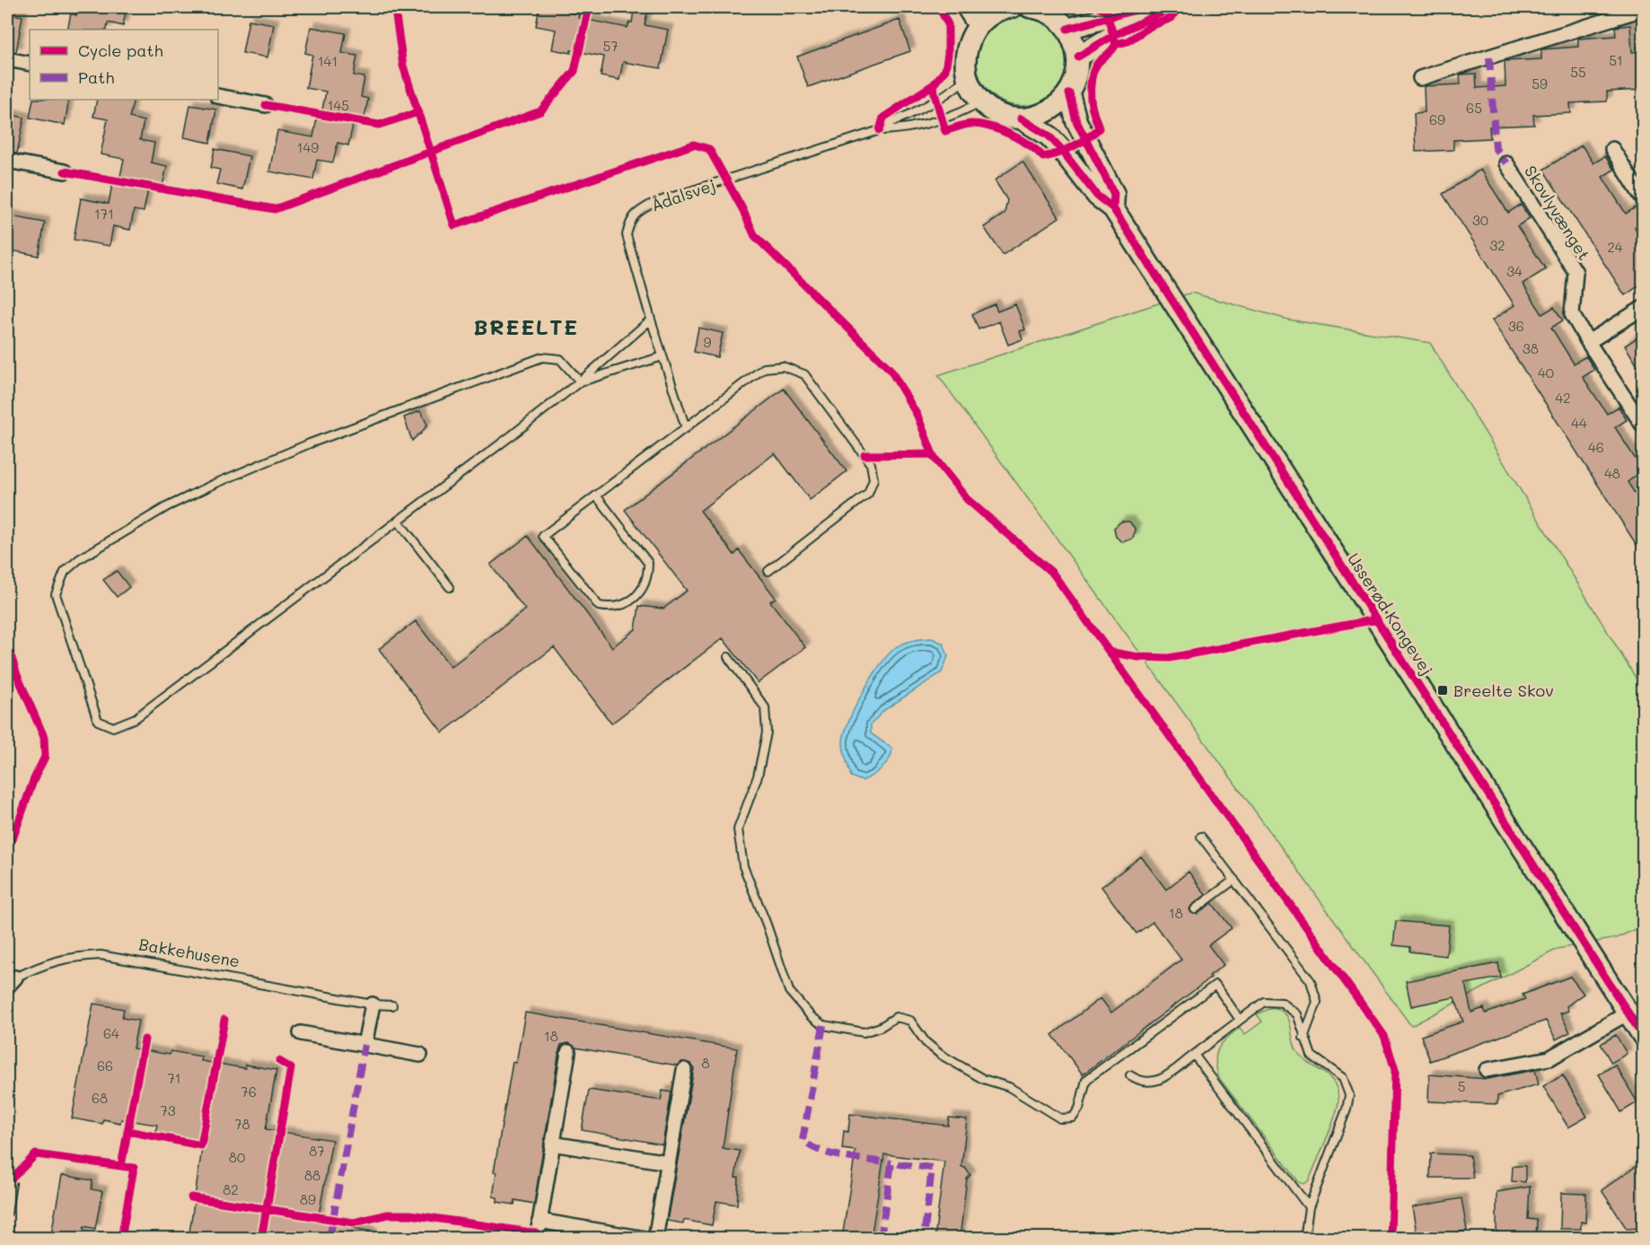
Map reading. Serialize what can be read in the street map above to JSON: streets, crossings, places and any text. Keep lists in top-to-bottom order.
{
  "streets": {
    "main road": ["Usserød Kongevej"],
    "street": ["Skovlyvænget"],
    "lane": ["Ådalsvej", "Bakkehusene"]
  },
  "crossings": [
    ["Ådalsvej", "Usserød Kongevej"]
  ],
  "districts": ["BREELTE"],
  "places": {
    "transit": ["Breelte Skov"]
  },
  "house_numbers": [
    "57",
    "51",
    "141",
    "55",
    "59",
    "145",
    "65",
    "69",
    "149",
    "171",
    "30",
    "32",
    "24",
    "34",
    "36",
    "9",
    "38",
    "40",
    "42",
    "44",
    "46",
    "48",
    "18",
    "64",
    "18",
    "8",
    "66",
    "71",
    "5",
    "76",
    "68",
    "73",
    "78",
    "87",
    "80",
    "88",
    "82",
    "89"
  ],
  "legend": ["Cycle path", "Path"]
}
